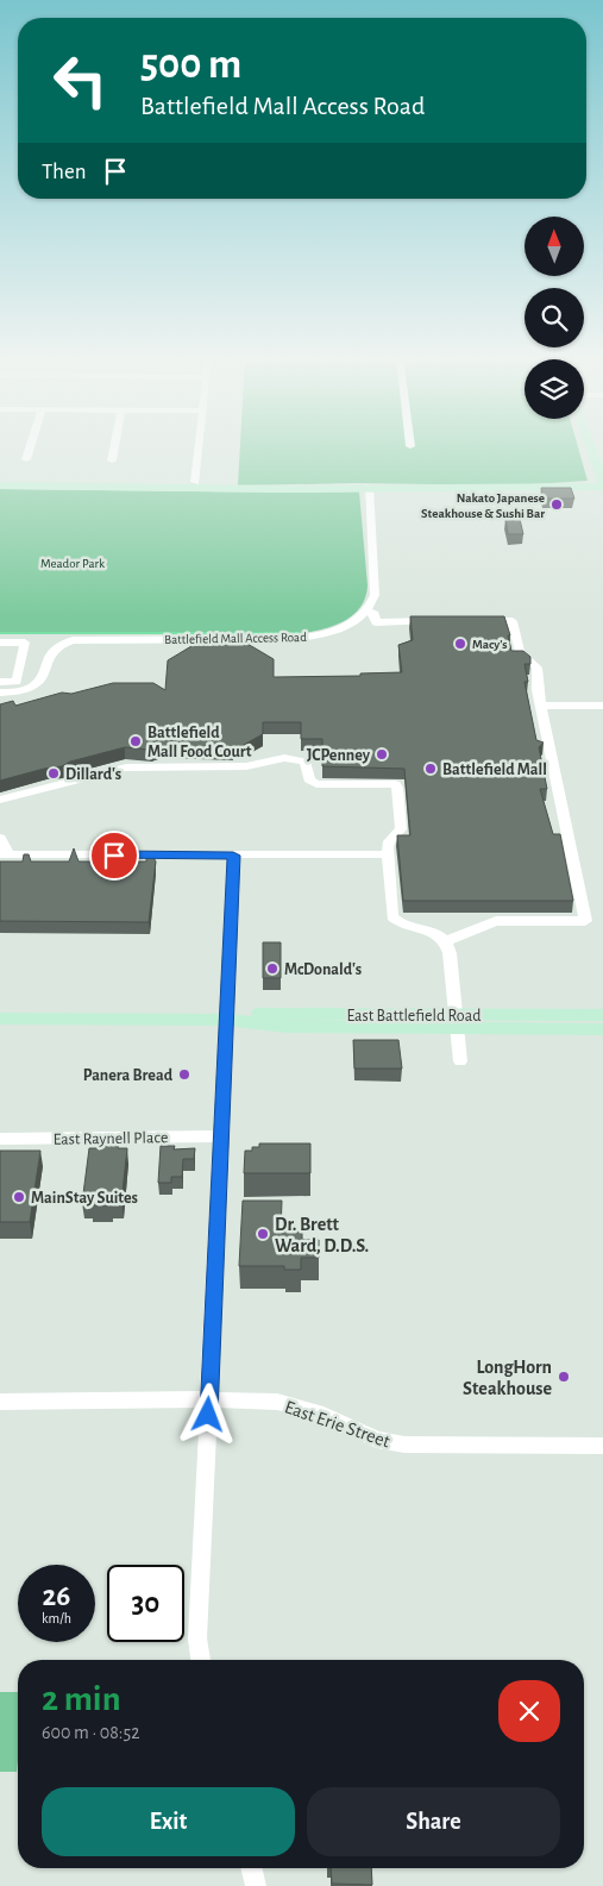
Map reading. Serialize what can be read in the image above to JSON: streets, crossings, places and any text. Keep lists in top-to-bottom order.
{
  "streets": {
    "main road": ["East Battlefield Road"],
    "street": ["Battlefield Mall Access Road", "East Raynell Place", "East Erie Street"]
  },
  "parks": ["Meador Park"],
  "places": [
    "Nakato Japanese Steakhouse & Sushi Bar",
    "Macy's",
    "Battlefield Mall Food Court",
    "JCPenney",
    "Battlefield Mall",
    "Dillard's",
    "McDonald's",
    "Panera Bread",
    "MainStay Suites",
    "Dr. Brett Ward, D.D.S.",
    "LongHorn Steakhouse"
  ],
  "north": "top",
  "page": {
    "turn": ["500 m", "Battlefield Mall Access Road"],
    "then": "Then",
    "speed": "26 km/h",
    "limit": "30",
    "heading": ["2 min", "600 m · 08:52"],
    "buttons": ["Exit", "Share"]
  }
}
